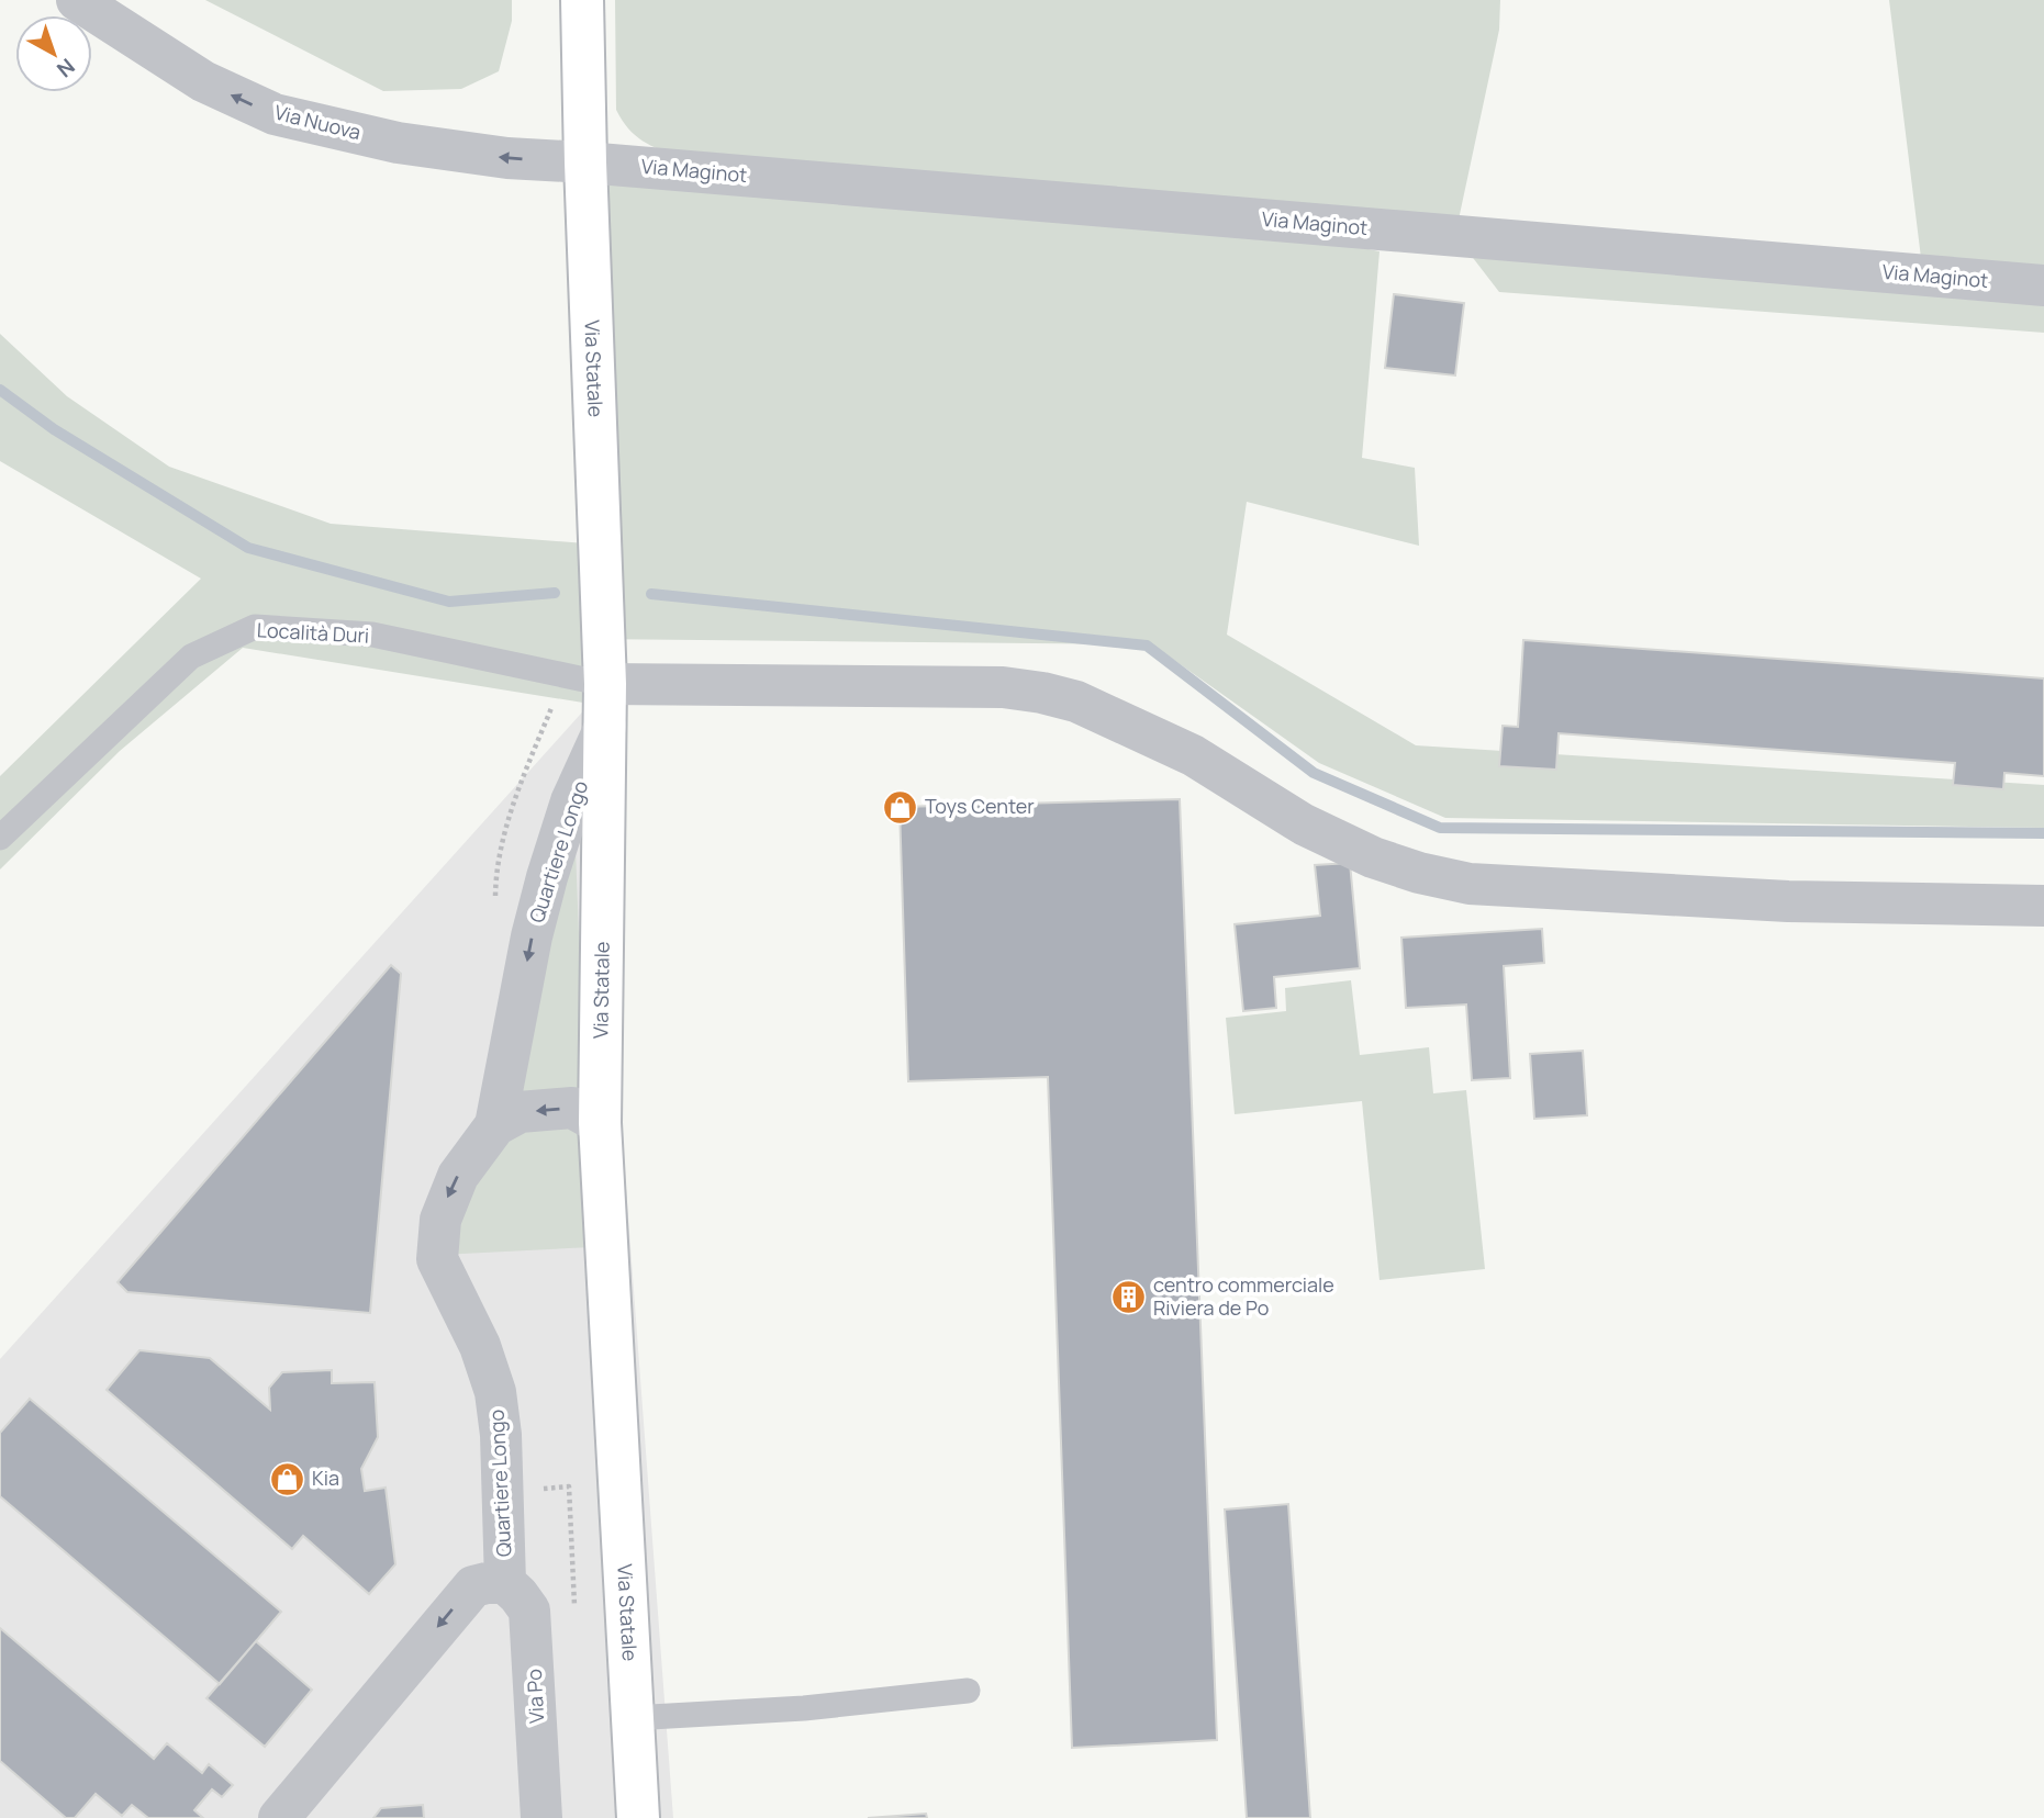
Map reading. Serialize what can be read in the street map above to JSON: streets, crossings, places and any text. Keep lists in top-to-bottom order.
{
  "streets": {
    "main road": ["Via Statale"],
    "street": [
      "Via Nuova",
      "Via Maginot",
      "Quartiere Longo",
      "Via Po"
    ],
    "lane": ["Località Duri"]
  },
  "crossings": [
    ["Via Nuova", "Via Maginot"],
    ["Via Nuova", "Via Statale"],
    ["Via Maginot", "Via Statale"],
    ["Via Statale", "Località Duri"],
    ["Via Statale", "Quartiere Longo"],
    ["Quartiere Longo", "Via Po"]
  ],
  "one_way": ["Via Nuova", "Quartiere Longo"],
  "places": {
    "shop": ["Toys Center", "Kia"],
    "building": ["centro commerciale Riviera de Po"]
  },
  "north": "bottom right"
}
